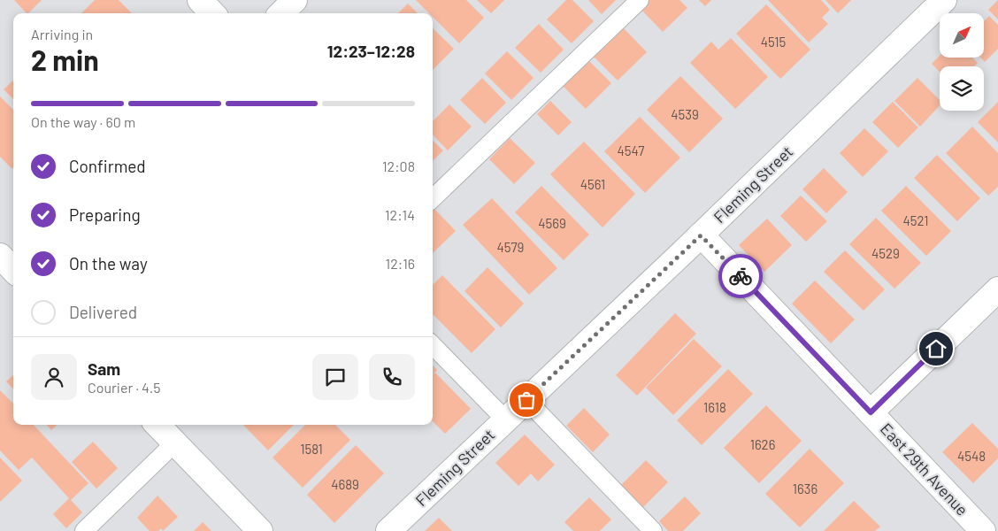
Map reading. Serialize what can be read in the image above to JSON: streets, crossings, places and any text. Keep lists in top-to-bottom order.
{
  "streets": {
    "street": ["Fleming Street", "East 29th Avenue"]
  },
  "crossings": [
    ["Fleming Street", "East 29th Avenue"]
  ],
  "house_numbers": [
    "4515",
    "4539",
    "4547",
    "4561",
    "4521",
    "4569",
    "4579",
    "4529",
    "1618",
    "1626",
    "1581",
    "4548",
    "4689",
    "1636"
  ],
  "north": "top right",
  "page": {
    "heading": ["2 min", "Arriving in", "12:23–12:28"],
    "panel": ["Sam", "Courier · 4.5"],
    "bar": "On the way · 60 m",
    "list": [
      ["Confirmed", "12:08"],
      ["Preparing", "12:14"],
      ["On the way", "12:16"],
      "Delivered"
    ]
  }
}
